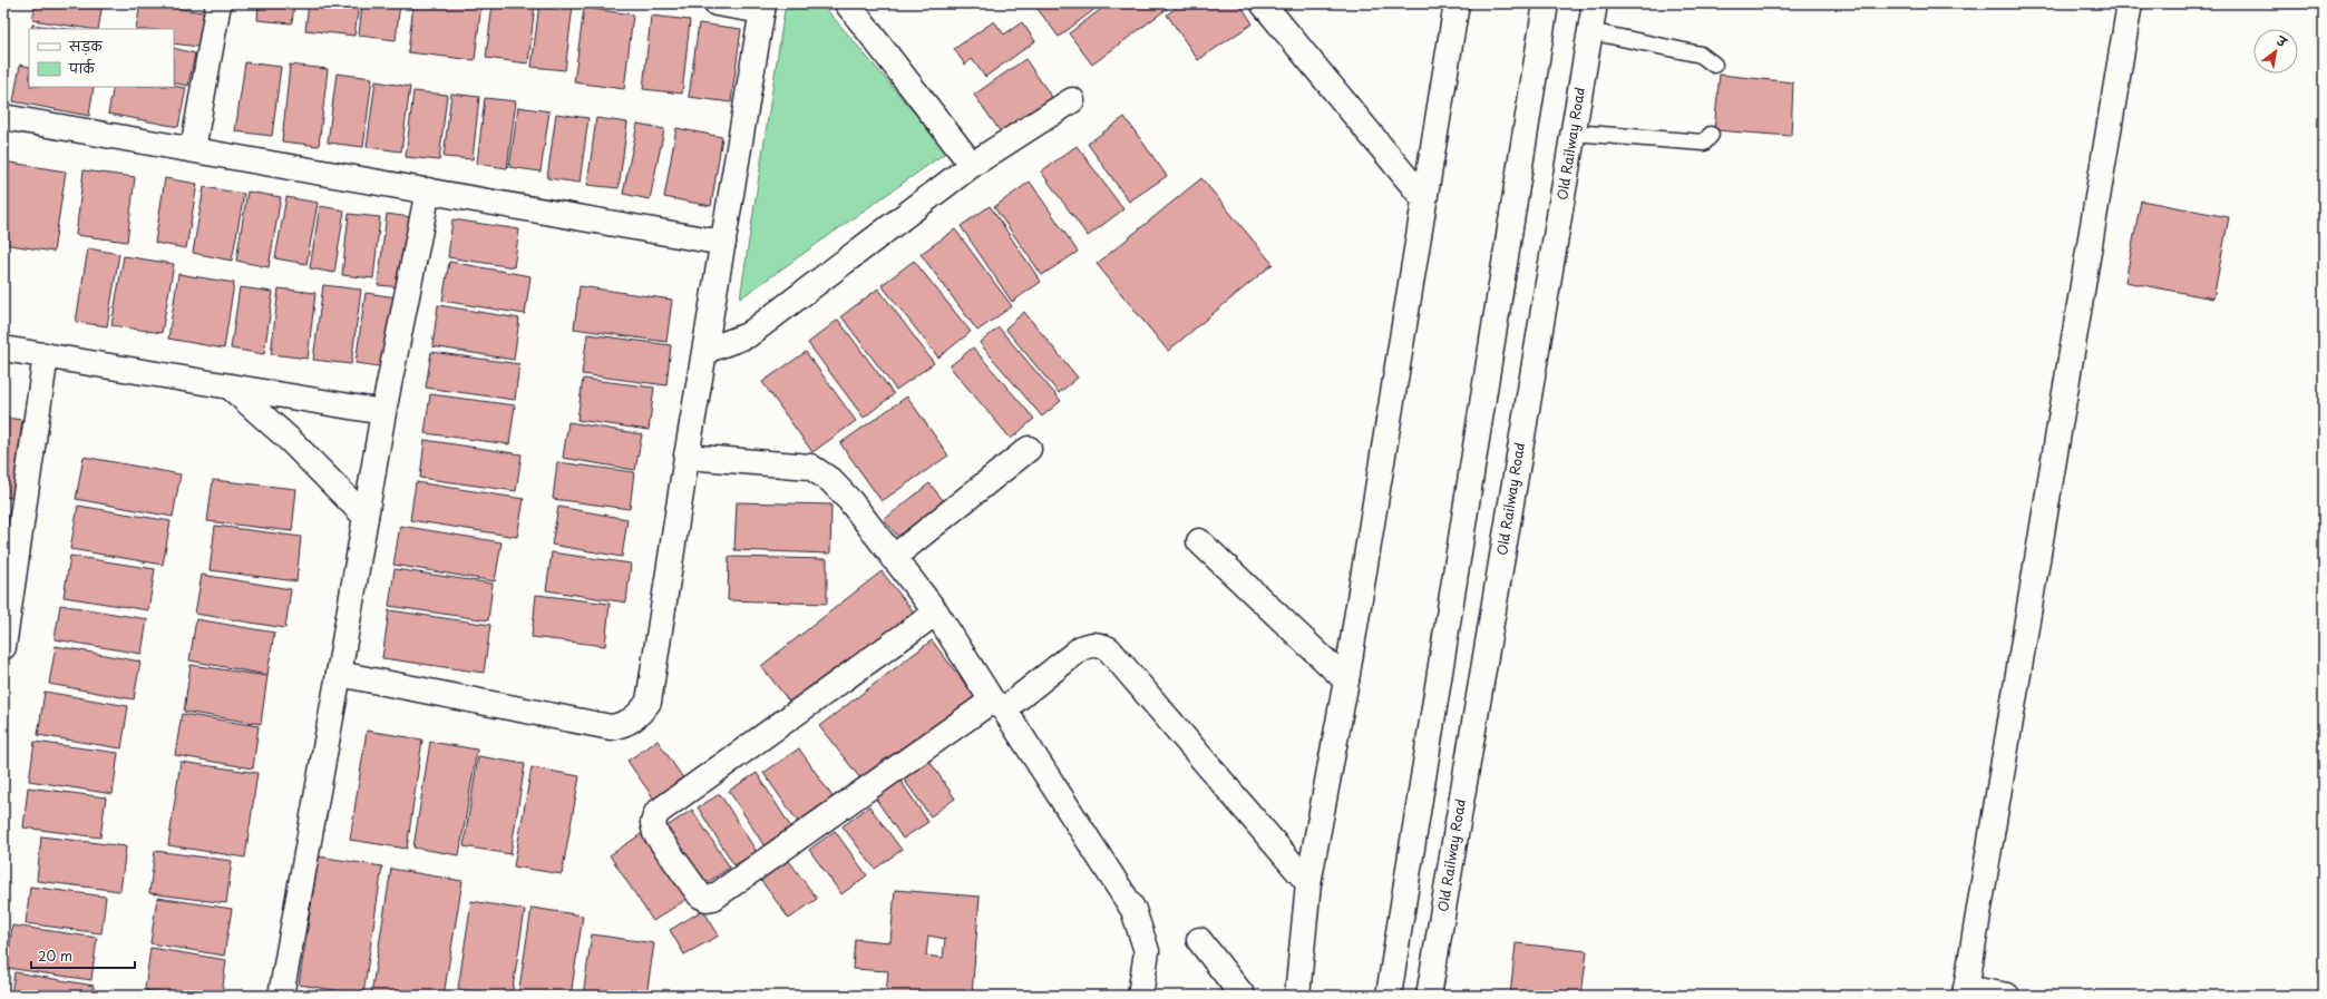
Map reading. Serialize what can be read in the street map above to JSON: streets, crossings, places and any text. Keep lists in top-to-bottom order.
{
  "streets": {
    "street": ["Old Railway Road"]
  },
  "legend": ["सड़क", "पार्क"],
  "scale_bar": "20 m",
  "north": "top right"
}
